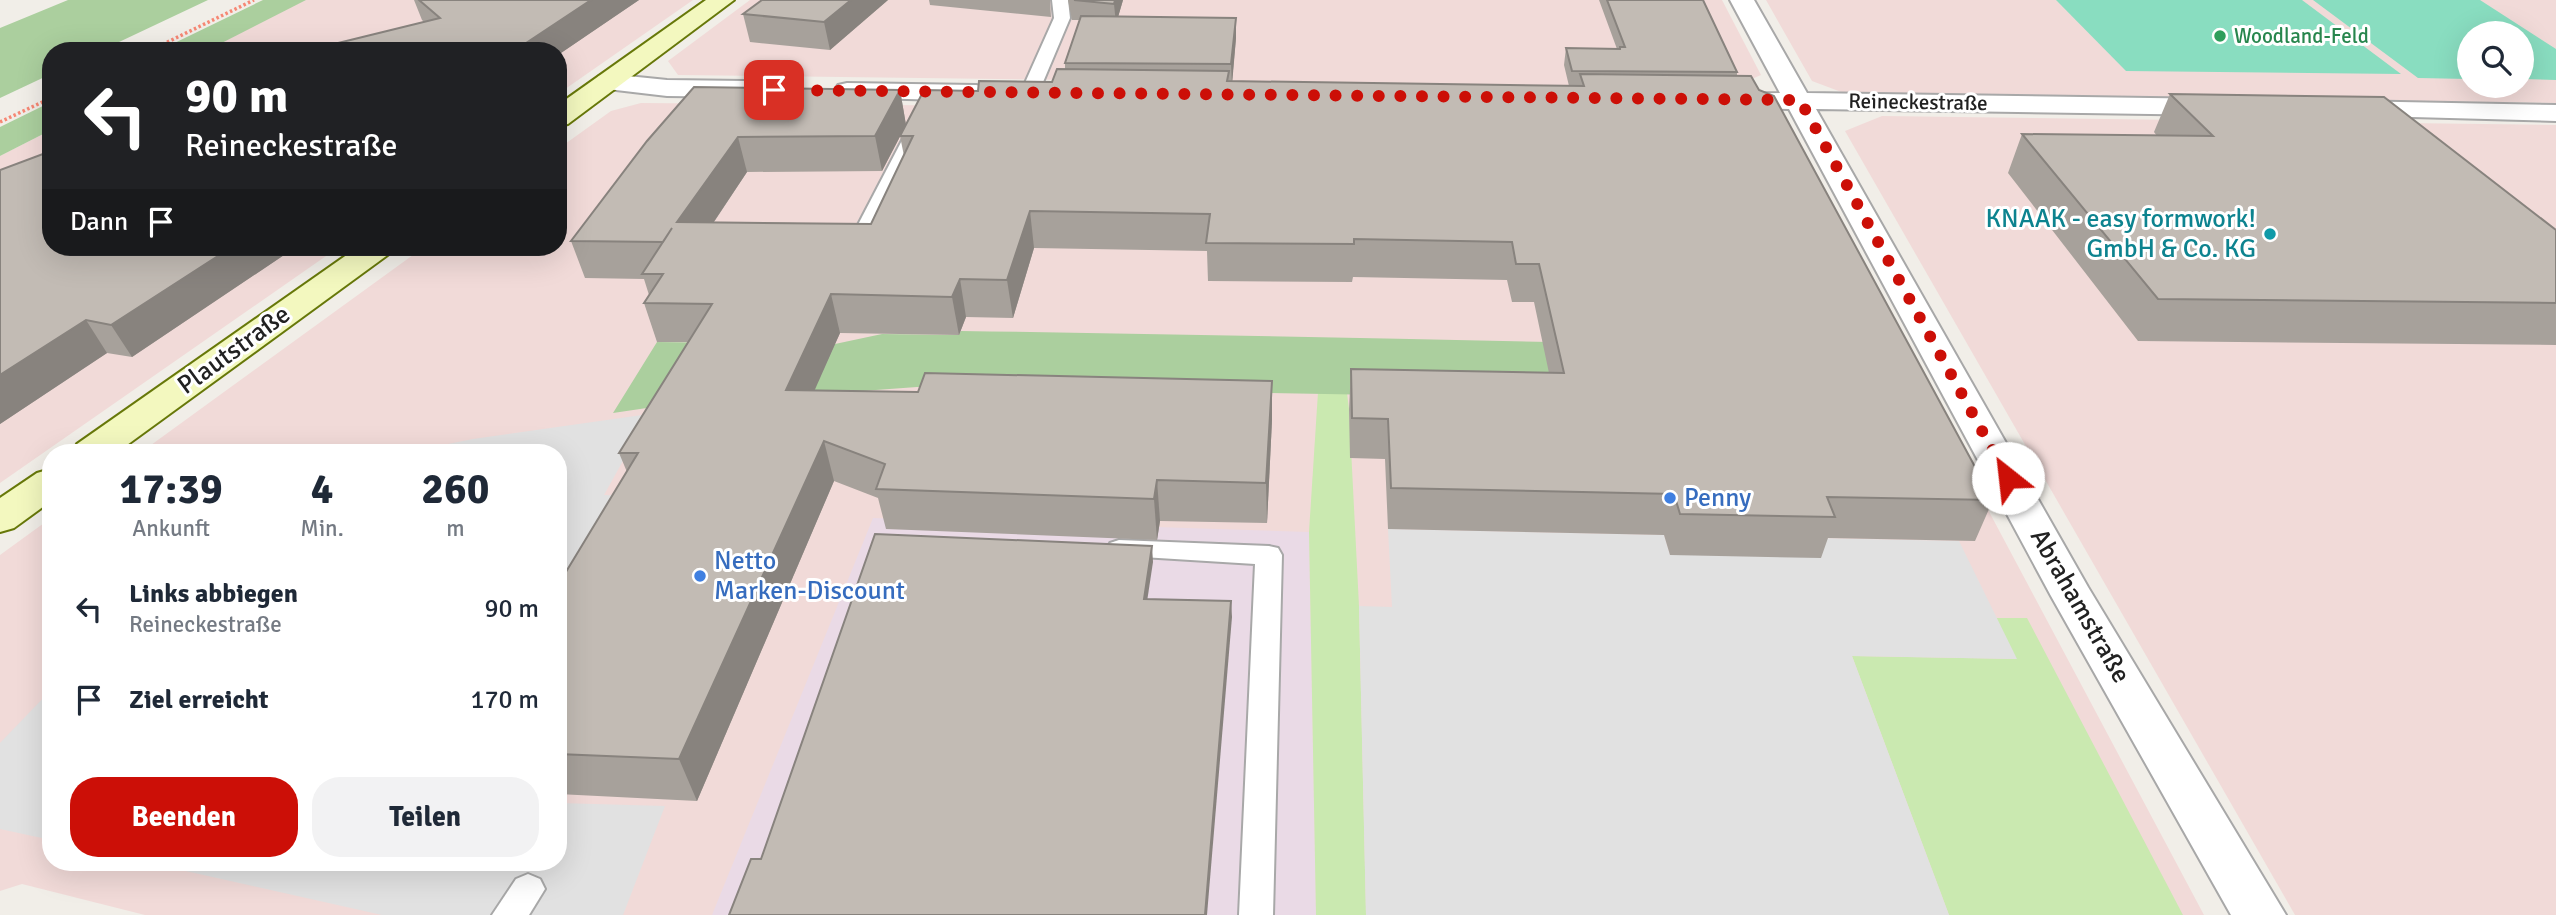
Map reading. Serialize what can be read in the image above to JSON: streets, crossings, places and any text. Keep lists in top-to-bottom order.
{
  "streets": {
    "main road": ["Plautstraße"],
    "street": ["Reineckestraße", "Abrahamstraße"]
  },
  "crossings": [
    ["Reineckestraße", "Abrahamstraße"]
  ],
  "places": [
    "Woodland-Feld",
    "KNAAK - easy formwork! GmbH & Co. KG",
    "Penny",
    "Netto Marken-Discount"
  ],
  "page": {
    "turn": ["90 m", "Reineckestraße"],
    "then": "Dann",
    "eta": [
      "17:39",
      "Ankunft",
      "4",
      "Min.",
      "260",
      "m"
    ],
    "list": [
      {
        "name": "Links abbiegen",
        "note": "Reineckestraße",
        "value": "90 m"
      },
      {
        "name": "Ziel erreicht",
        "value": "170 m"
      }
    ],
    "buttons": ["Beenden", "Teilen"]
  }
}
